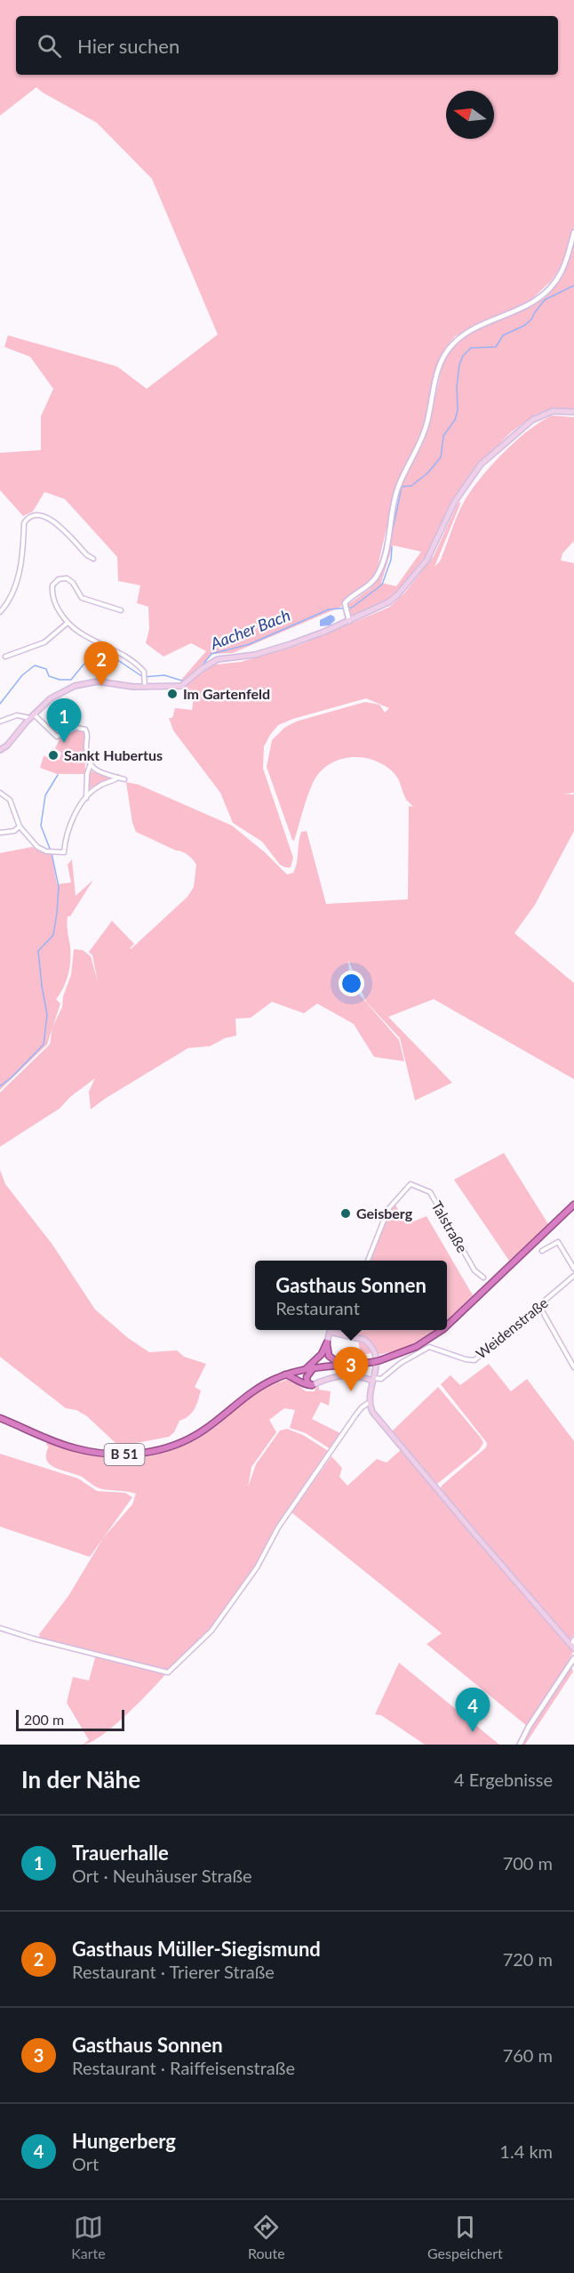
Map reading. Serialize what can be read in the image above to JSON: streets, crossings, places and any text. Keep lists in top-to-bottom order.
{
  "streets": {
    "highway": ["B 51"],
    "street": ["Talstraße", "Weidenstraße"]
  },
  "water": ["Aacher Bach"],
  "places": ["Im Gartenfeld", "Sankt Hubertus", "Geisberg"],
  "scale_bar": "200 m",
  "north": "left",
  "page": {
    "search": "Hier suchen",
    "pins": [
      "2",
      "1",
      "3",
      "4"
    ],
    "popup": ["Gasthaus Sonnen", "Restaurant"],
    "scale": "200 m",
    "heading": ["In der Nähe", "4 Ergebnisse"],
    "list": [
      {
        "mark": "1",
        "name": "Trauerhalle",
        "note": "Ort · Neuhäuser Straße",
        "value": "700 m"
      },
      {
        "mark": "2",
        "name": "Gasthaus Müller-Siegismund",
        "note": "Restaurant · Trierer Straße",
        "value": "720 m"
      },
      {
        "mark": "3",
        "name": "Gasthaus Sonnen",
        "note": "Restaurant · Raiffeisenstraße",
        "value": "760 m"
      },
      {
        "mark": "4",
        "name": "Hungerberg",
        "note": "Ort",
        "value": "1.4 km"
      }
    ],
    "nav": ["Karte", "Route", "Gespeichert"]
  }
}
